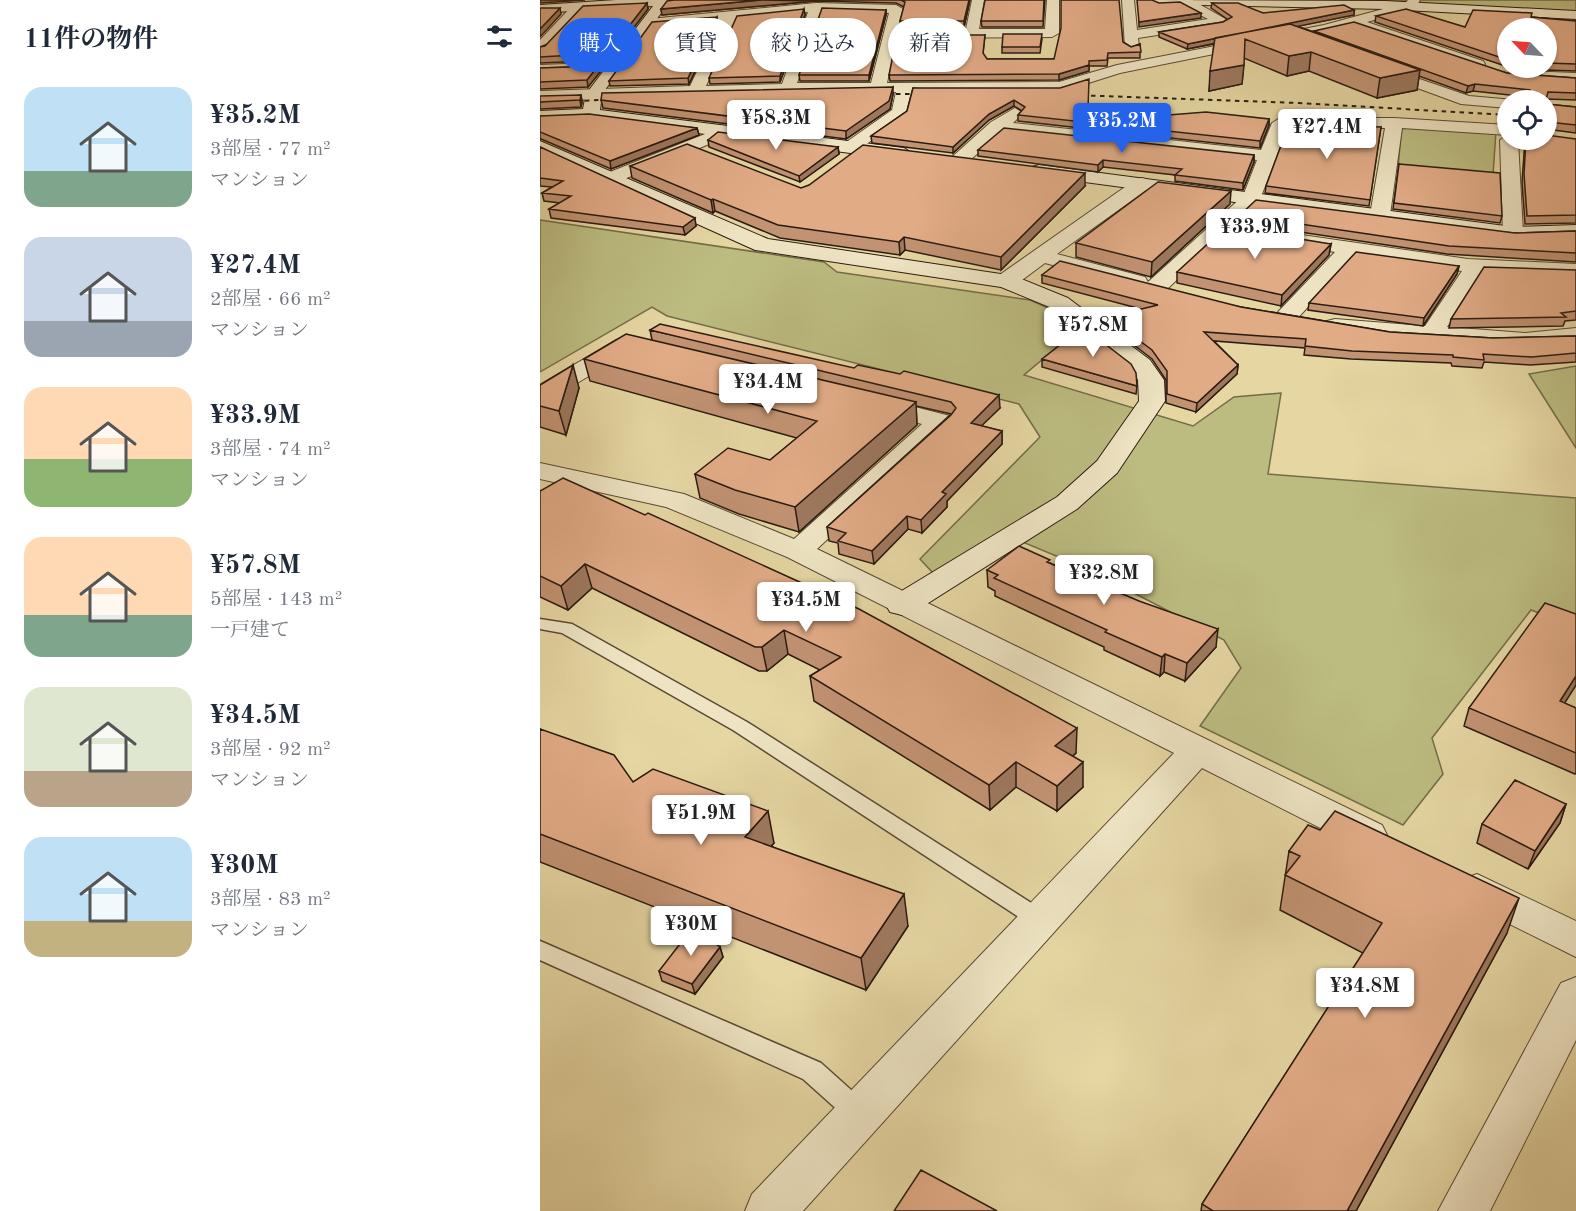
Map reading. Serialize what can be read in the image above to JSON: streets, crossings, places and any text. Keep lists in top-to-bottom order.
{
  "north": "top left",
  "page": {
    "heading": "11件の物件",
    "chip": [
      "購入",
      "賃貸",
      "絞り込み",
      "新着"
    ],
    "list": [
      {
        "name": "¥35.2M",
        "note": "3部屋 · 77 m² · マンション"
      },
      {
        "name": "¥27.4M",
        "note": "2部屋 · 66 m² · マンション"
      },
      {
        "name": "¥33.9M",
        "note": "3部屋 · 74 m² · マンション"
      },
      {
        "name": "¥57.8M",
        "note": "5部屋 · 143 m² · 一戸建て"
      },
      {
        "name": "¥34.5M",
        "note": "3部屋 · 92 m² · マンション"
      },
      {
        "name": "¥30M",
        "note": "3部屋 · 83 m² · マンション"
      }
    ],
    "price": [
      "¥58.3M",
      "¥35.2M",
      "¥27.4M",
      "¥33.9M",
      "¥57.8M",
      "¥34.4M",
      "¥32.8M",
      "¥34.5M",
      "¥51.9M",
      "¥30M",
      "¥34.8M"
    ]
  }
}
